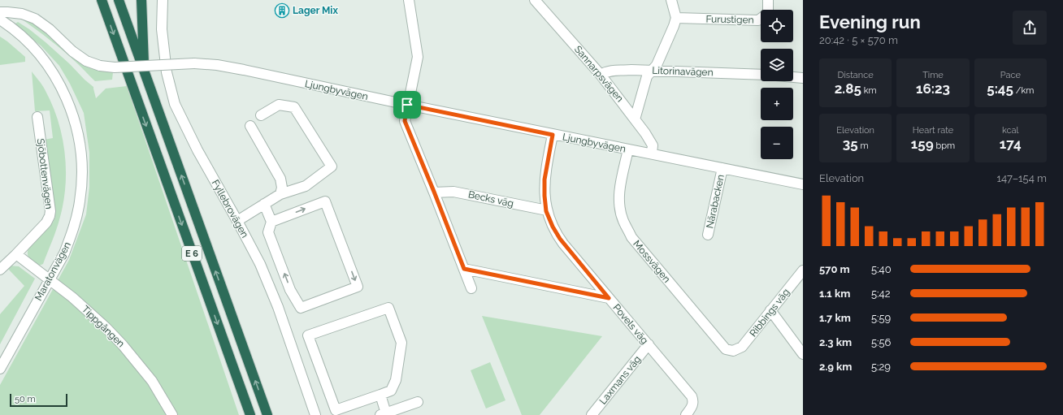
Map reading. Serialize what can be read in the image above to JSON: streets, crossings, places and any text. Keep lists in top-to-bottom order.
{
  "streets": {
    "highway": ["E 6"],
    "street": [
      "Furustigen",
      "Litorinavägen",
      "Sannarpsvägen",
      "Ljungbyvägen",
      "Sjöbottenvägen",
      "Becks väg",
      "Närabacken",
      "Fyllebrovägen",
      "Mossvägen",
      "Maratonvägen",
      "Ribbings väg",
      "Povels väg",
      "Tippgången",
      "Laxmans väg"
    ]
  },
  "crossings": [
    ["Litorinavägen", "Sannarpsvägen"],
    ["Sannarpsvägen", "Ljungbyvägen"],
    ["Ljungbyvägen", "Närabacken"],
    ["Ljungbyvägen", "Mossvägen"],
    ["Ljungbyvägen", "Povels väg"],
    ["Sjöbottenvägen", "Tippgången"],
    ["Becks väg", "Povels väg"],
    ["Mossvägen", "Ribbings väg"],
    ["Maratonvägen", "Tippgången"],
    ["Povels väg", "Laxmans väg"]
  ],
  "places": {
    "building": ["Lager Mix"]
  },
  "scale_bar": "50 m",
  "page": {
    "heading": ["Evening run", "20:42 · 5 × 570 m"],
    "map_buttons": ["+", "−"],
    "stats": [
      ["Distance", "2.85 km"],
      ["Time", "16:23"],
      ["Pace", "5:45 /km"],
      ["Elevation", "35 m"],
      ["Heart rate", "159 bpm"],
      ["kcal", "174"]
    ],
    "chart": ["Elevation", "147–154 m"],
    "list": [
      {
        "name": "570 m",
        "note": "5:40"
      },
      {
        "name": "1.1 km",
        "note": "5:42"
      },
      {
        "name": "1.7 km",
        "note": "5:59"
      },
      {
        "name": "2.3 km",
        "note": "5:56"
      },
      {
        "name": "2.9 km",
        "note": "5:29"
      }
    ],
    "scale": "50 m"
  }
}
